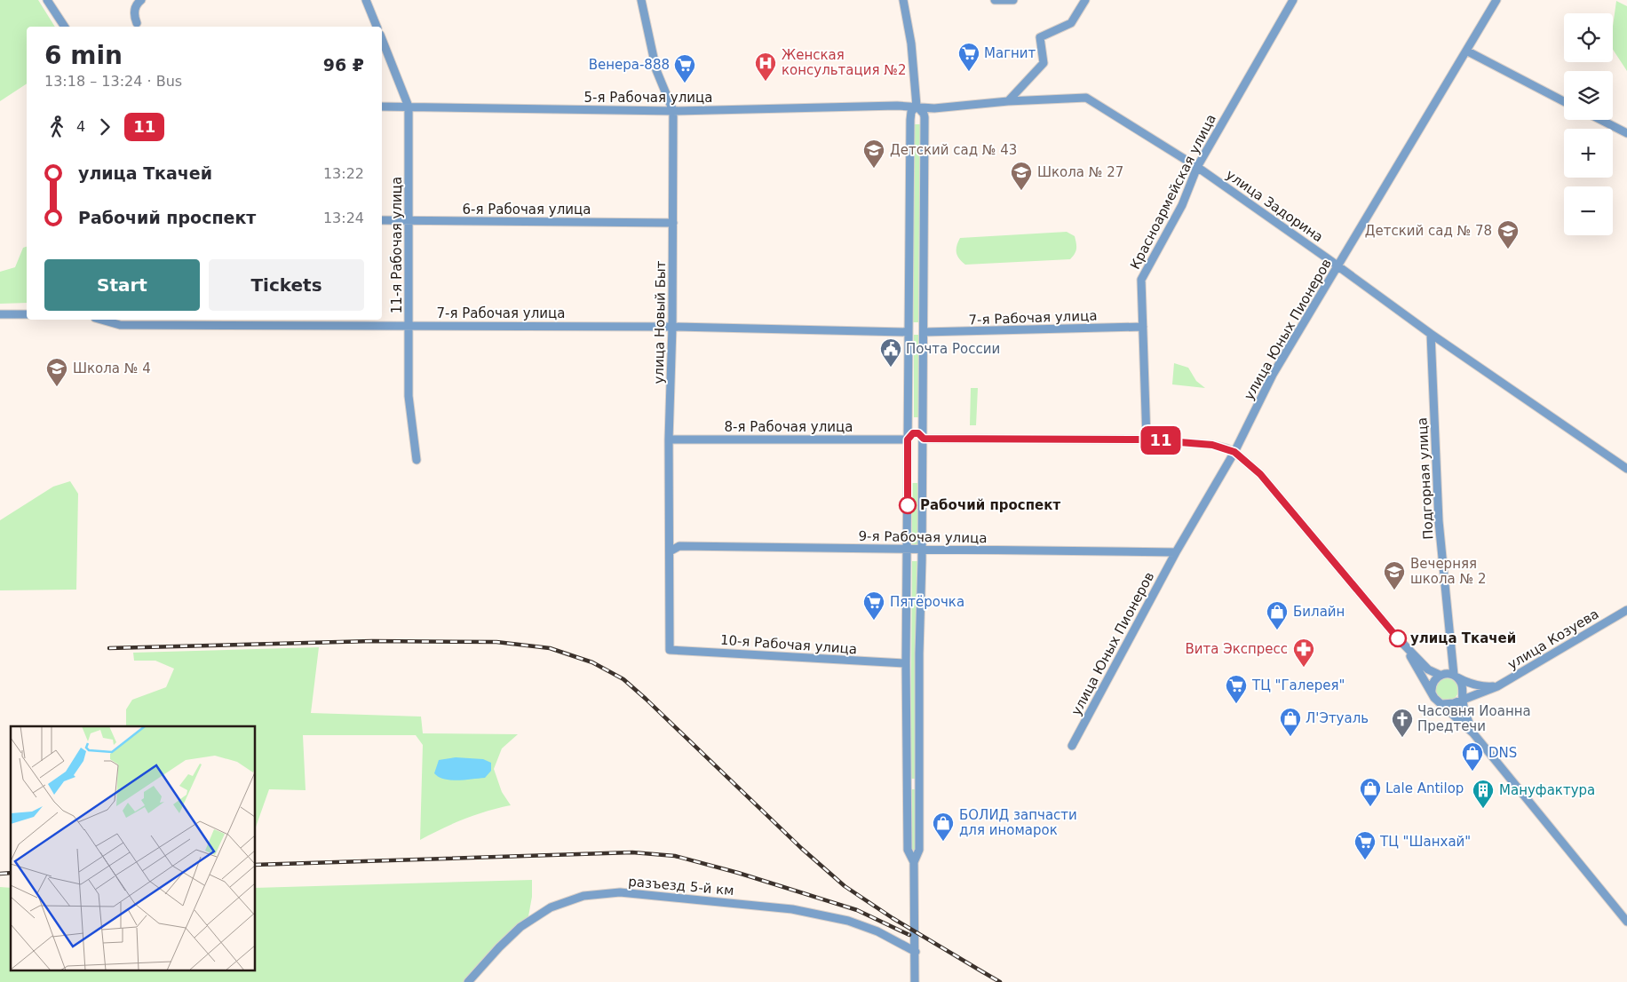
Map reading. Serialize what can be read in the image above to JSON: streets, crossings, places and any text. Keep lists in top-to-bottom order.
{
  "streets": {
    "street": [
      "5-я Рабочая улица",
      "Красноармейская улица",
      "улица Задорина",
      "6-я Рабочая улица",
      "11-я Рабочая улица",
      "7-я Рабочая улица",
      "улица Новый Быт",
      "улица Юных Пионеров",
      "8-я Рабочая улица",
      "Подгорная улица",
      "9-я Рабочая улица",
      "улица Козуева",
      "10-я Рабочая улица",
      "разъезд 5-й км"
    ]
  },
  "crossings": [
    ["5-я Рабочая улица", "улица Задорина"],
    ["5-я Рабочая улица", "11-я Рабочая улица"],
    ["5-я Рабочая улица", "улица Новый Быт"],
    ["Красноармейская улица", "улица Задорина"],
    ["Красноармейская улица", "7-я Рабочая улица"],
    ["улица Задорина", "улица Юных Пионеров"],
    ["улица Задорина", "Подгорная улица"],
    ["6-я Рабочая улица", "11-я Рабочая улица"],
    ["6-я Рабочая улица", "улица Новый Быт"],
    ["11-я Рабочая улица", "7-я Рабочая улица"],
    ["7-я Рабочая улица", "улица Новый Быт"],
    ["улица Новый Быт", "8-я Рабочая улица"],
    ["улица Новый Быт", "9-я Рабочая улица"],
    ["улица Новый Быт", "10-я Рабочая улица"],
    ["улица Юных Пионеров", "9-я Рабочая улица"],
    ["Подгорная улица", "улица Козуева"]
  ],
  "places": {
    "supermarket": [
      "Магнит",
      "Венера-888",
      "Пятёрочка",
      "ТЦ \"Галерея\"",
      "ТЦ \"Шанхай\""
    ],
    "hospital": ["Женская консультация №2"],
    "school or university": [
      "Детский сад № 43",
      "Школа № 27",
      "Детский сад № 78",
      "Школа № 4",
      "Вечерняя школа № 2"
    ],
    "public building": ["Почта России"],
    "other": ["Рабочий проспект", "улица Ткачей"],
    "shop": [
      "Билайн",
      "Л'Этуаль",
      "DNS",
      "Lale Antilop",
      "БОЛИД запчасти для иномарок"
    ],
    "pharmacy": ["Вита Экспресс"],
    "church": ["Часовня Иоанна Предтечи"],
    "building": ["Мануфактура"]
  },
  "lines": ["bus line 11"],
  "page": {
    "on_map": "11",
    "map_buttons": ["+", "−"],
    "heading": ["6 min", "13:18 – 13:24 · Bus", "96 ₽"],
    "legs": ["4", "11"],
    "list": [
      {
        "name": "улица Ткачей",
        "value": "13:22"
      },
      {
        "name": "Рабочий проспект",
        "value": "13:24"
      }
    ],
    "buttons": ["Start", "Tickets"]
  }
}
